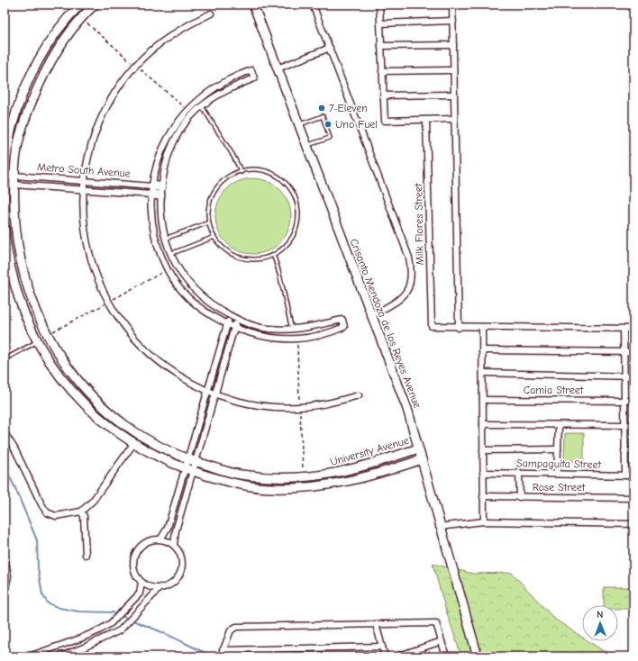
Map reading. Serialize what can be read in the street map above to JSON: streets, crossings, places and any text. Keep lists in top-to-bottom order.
{
  "streets": {
    "street": [
      "Metro South Avenue",
      "Milk Flores Street",
      "Crisanto Mendoza de los Reyes Avenue",
      "Camia Street",
      "University Avenue",
      "Sampaguita Street",
      "Rose Street"
    ]
  },
  "crossings": [
    ["Metro South Avenue", "University Avenue"],
    ["Crisanto Mendoza de los Reyes Avenue", "University Avenue"]
  ],
  "places": ["7-Eleven", "Uno Fuel"],
  "north": "top"
}
